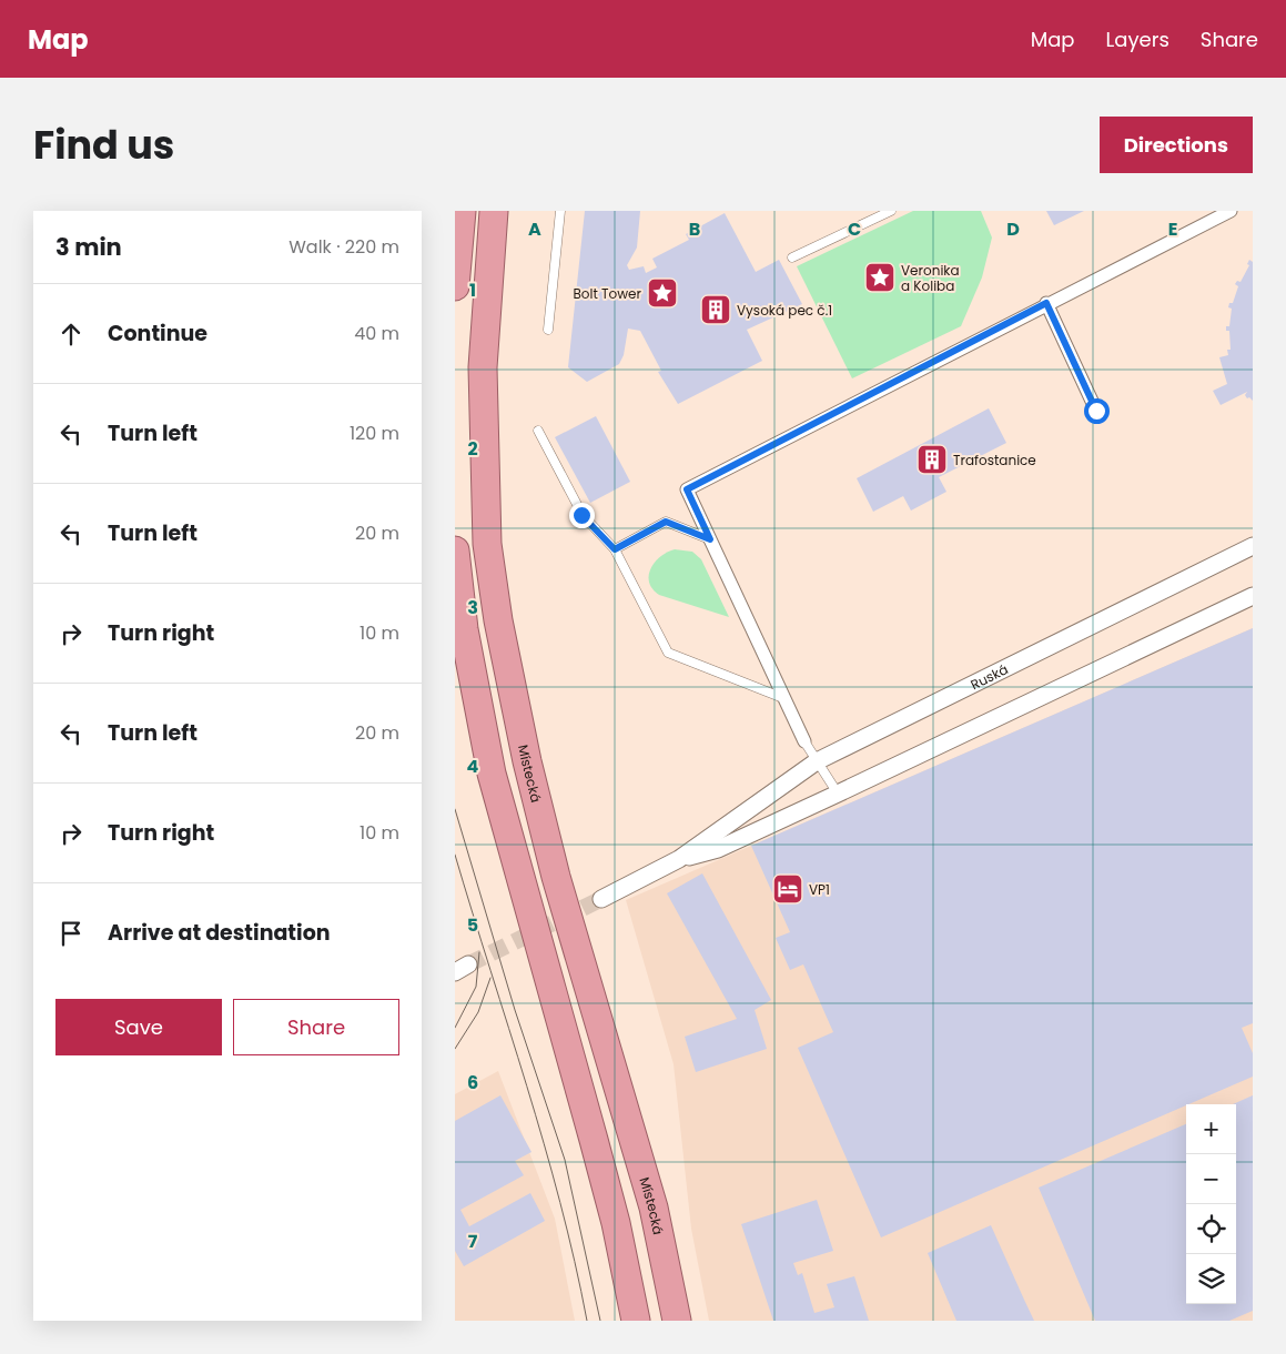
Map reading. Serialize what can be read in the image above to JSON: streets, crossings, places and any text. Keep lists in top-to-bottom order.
{
  "streets": {
    "highway": ["Místecká"],
    "street": ["Ruská"]
  },
  "places": {
    "place": ["Veronika a Koliba", "Bolt Tower"],
    "building": ["Vysoká pec č.1", "Trafostanice"],
    "hotel": ["VP1"]
  },
  "page": {
    "header": "Map",
    "nav": ["Map", "Layers", "Share"],
    "title": "Find us",
    "buttons": [
      "Directions",
      ["Save", "Share"]
    ],
    "heading": ["3 min", "Walk · 220 m"],
    "list": [
      ["Continue", "40 m"],
      ["Turn left", "120 m"],
      ["Turn left", "20 m"],
      ["Turn right", "10 m"],
      ["Turn left", "20 m"],
      ["Turn right", "10 m"],
      "Arrive at destination"
    ],
    "map_buttons": ["+", "−"]
  },
  "grid": {
    "columns": [
      "A",
      "B",
      "C",
      "D",
      "E"
    ],
    "rows": [
      "1",
      "2",
      "3",
      "4",
      "5",
      "6",
      "7"
    ]
  }
}
